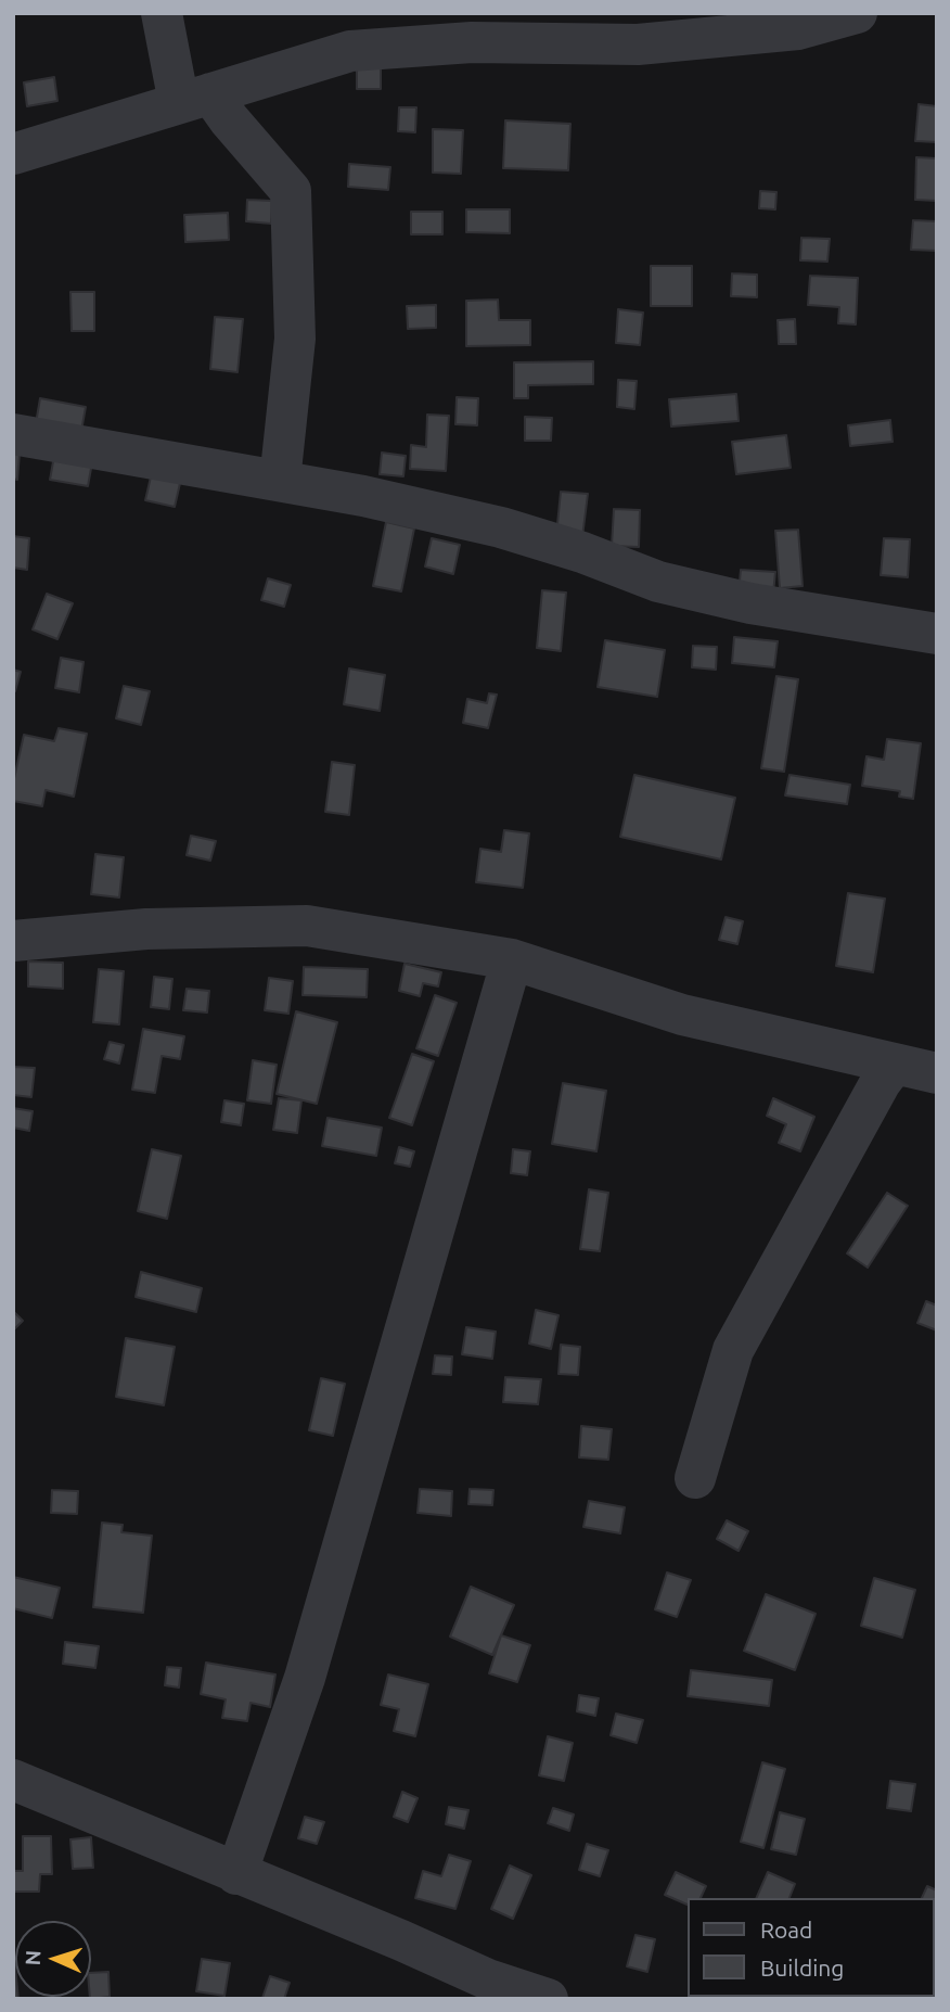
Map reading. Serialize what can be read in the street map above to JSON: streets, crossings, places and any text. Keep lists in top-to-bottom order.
{
  "legend": ["Road", "Building"],
  "north": "left"
}
